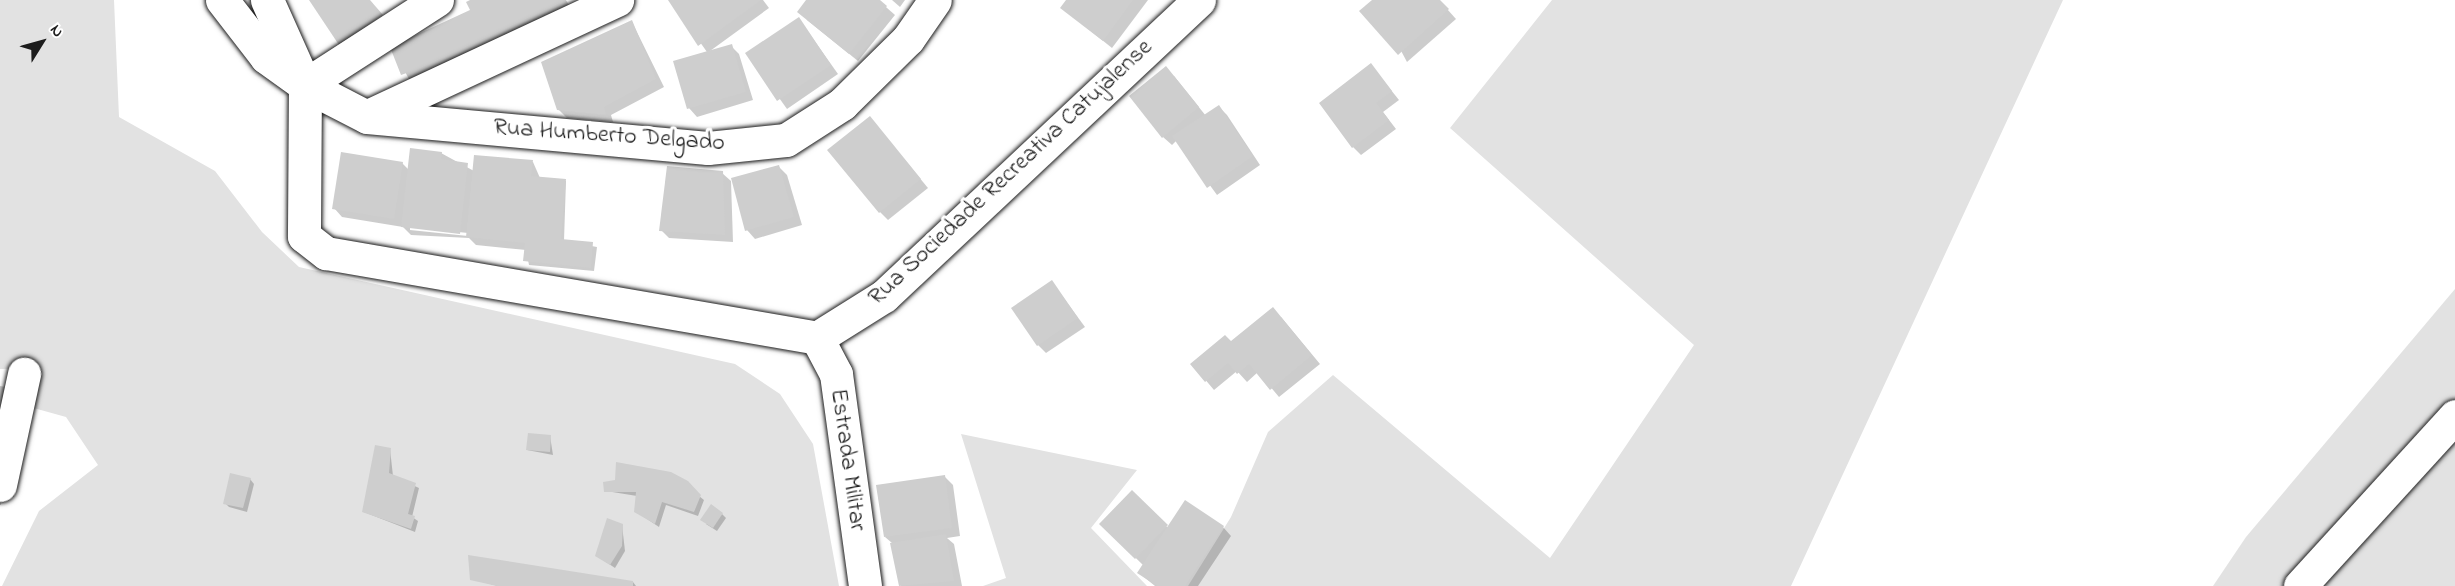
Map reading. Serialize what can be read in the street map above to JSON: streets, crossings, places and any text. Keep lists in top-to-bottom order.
{
  "streets": {
    "street": ["Rua Humberto Delgado", "Rua Sociedade Recreativa Catujalense", "Estrada Militar"]
  },
  "crossings": [
    ["Rua Sociedade Recreativa Catujalense", "Estrada Militar"]
  ],
  "north": "top right"
}
